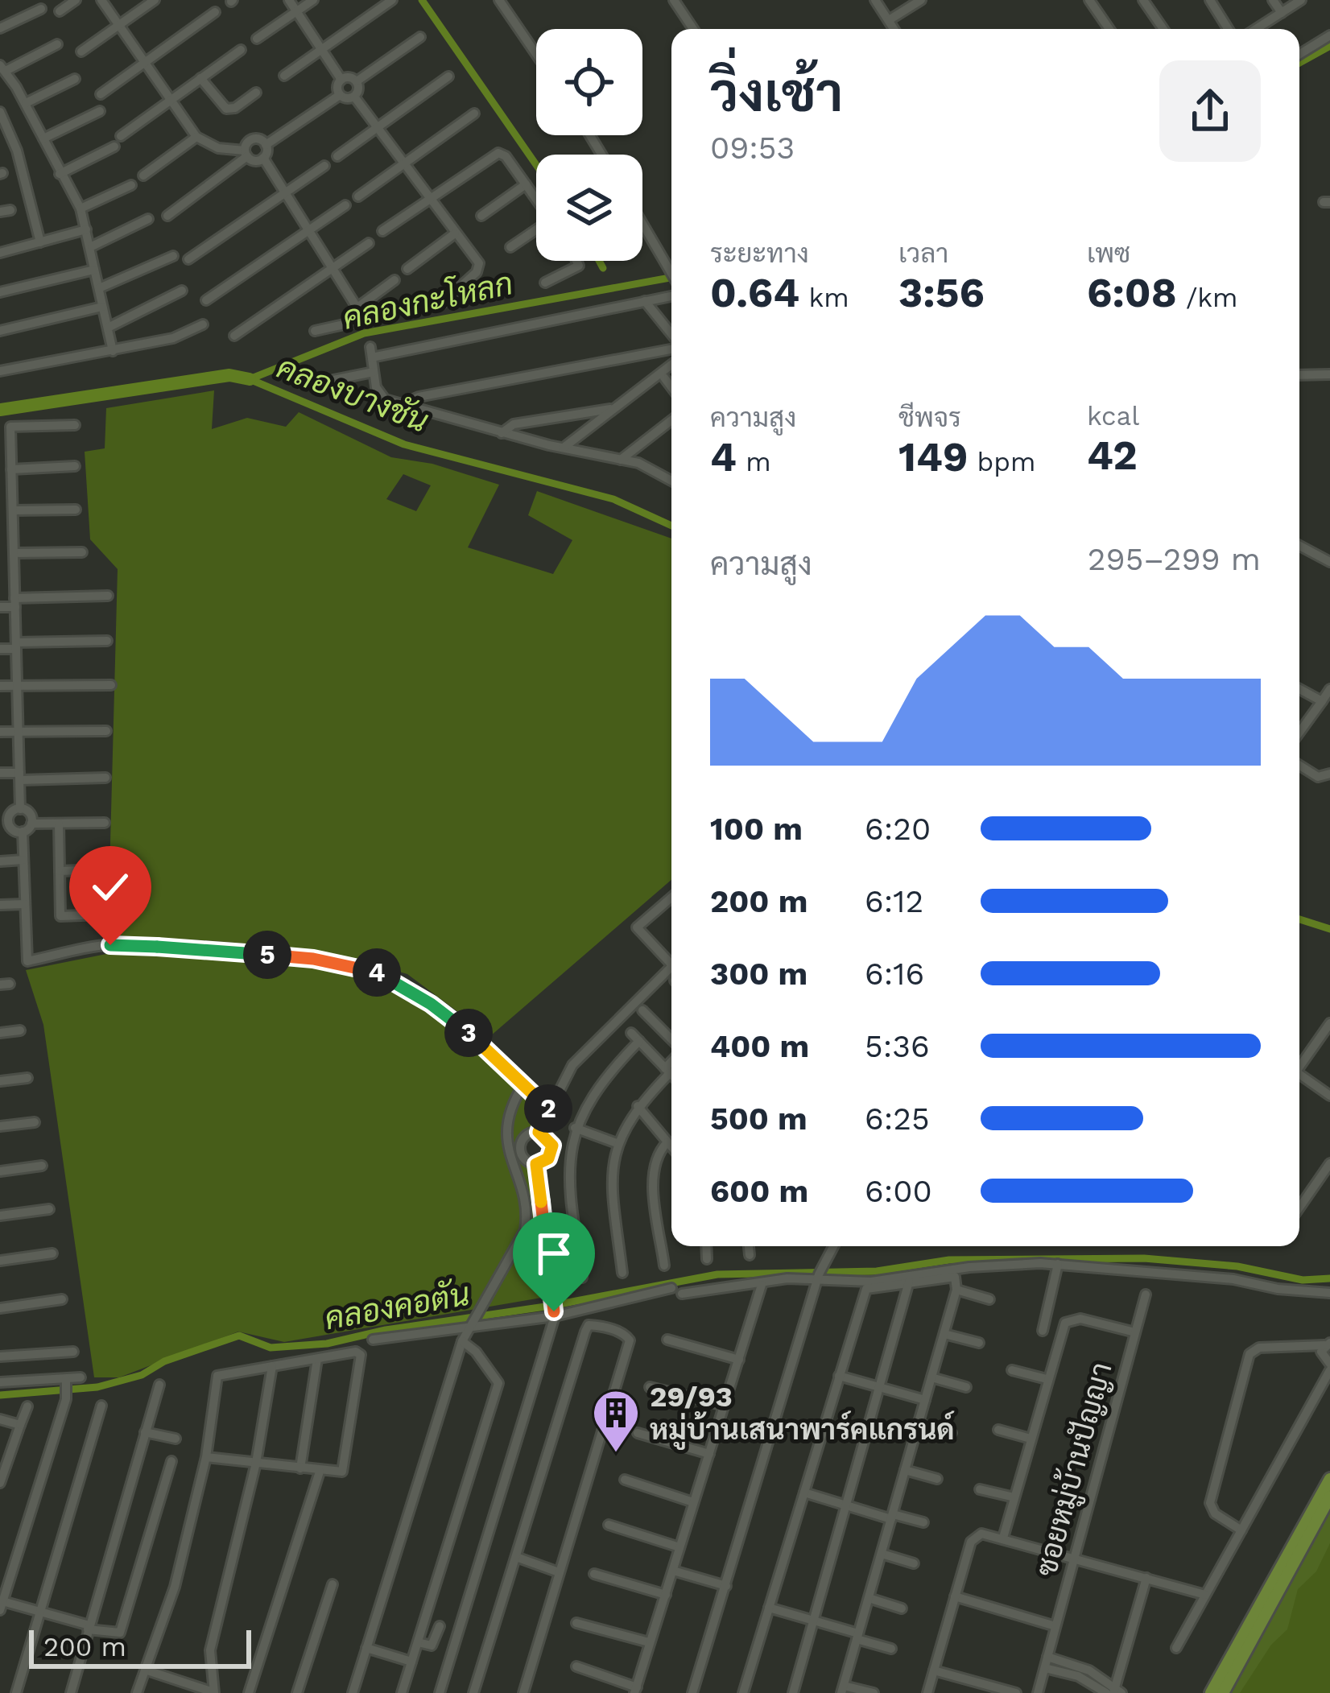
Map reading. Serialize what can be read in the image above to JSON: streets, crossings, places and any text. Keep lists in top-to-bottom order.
{
  "streets": {
    "street": ["ซอยหมู่บ้านปัญญา"]
  },
  "water": ["คลองกะโหลก", "คลองบางชัน", "คลองคอตัน"],
  "places": {
    "building": ["29/93 หมู่บ้านเสนาพาร์คแกรนด์"]
  },
  "scale_bar": "200 m",
  "page": {
    "heading": ["วิ่งเช้า", "09:53"],
    "stats": [
      ["ระยะทาง", "0.64 km"],
      ["เวลา", "3:56"],
      ["เพซ", "6:08 /km"],
      ["ความสูง", "4 m"],
      ["ชีพจร", "149 bpm"],
      ["kcal", "42"]
    ],
    "chart": ["ความสูง", "295–299 m"],
    "list": [
      {
        "name": "100 m",
        "note": "6:20"
      },
      {
        "name": "200 m",
        "note": "6:12"
      },
      {
        "name": "300 m",
        "note": "6:16"
      },
      {
        "name": "400 m",
        "note": "5:36"
      },
      {
        "name": "500 m",
        "note": "6:25"
      },
      {
        "name": "600 m",
        "note": "6:00"
      }
    ],
    "pins": [
      "5",
      "4",
      "3",
      "2"
    ],
    "scale": "200 m"
  }
}
